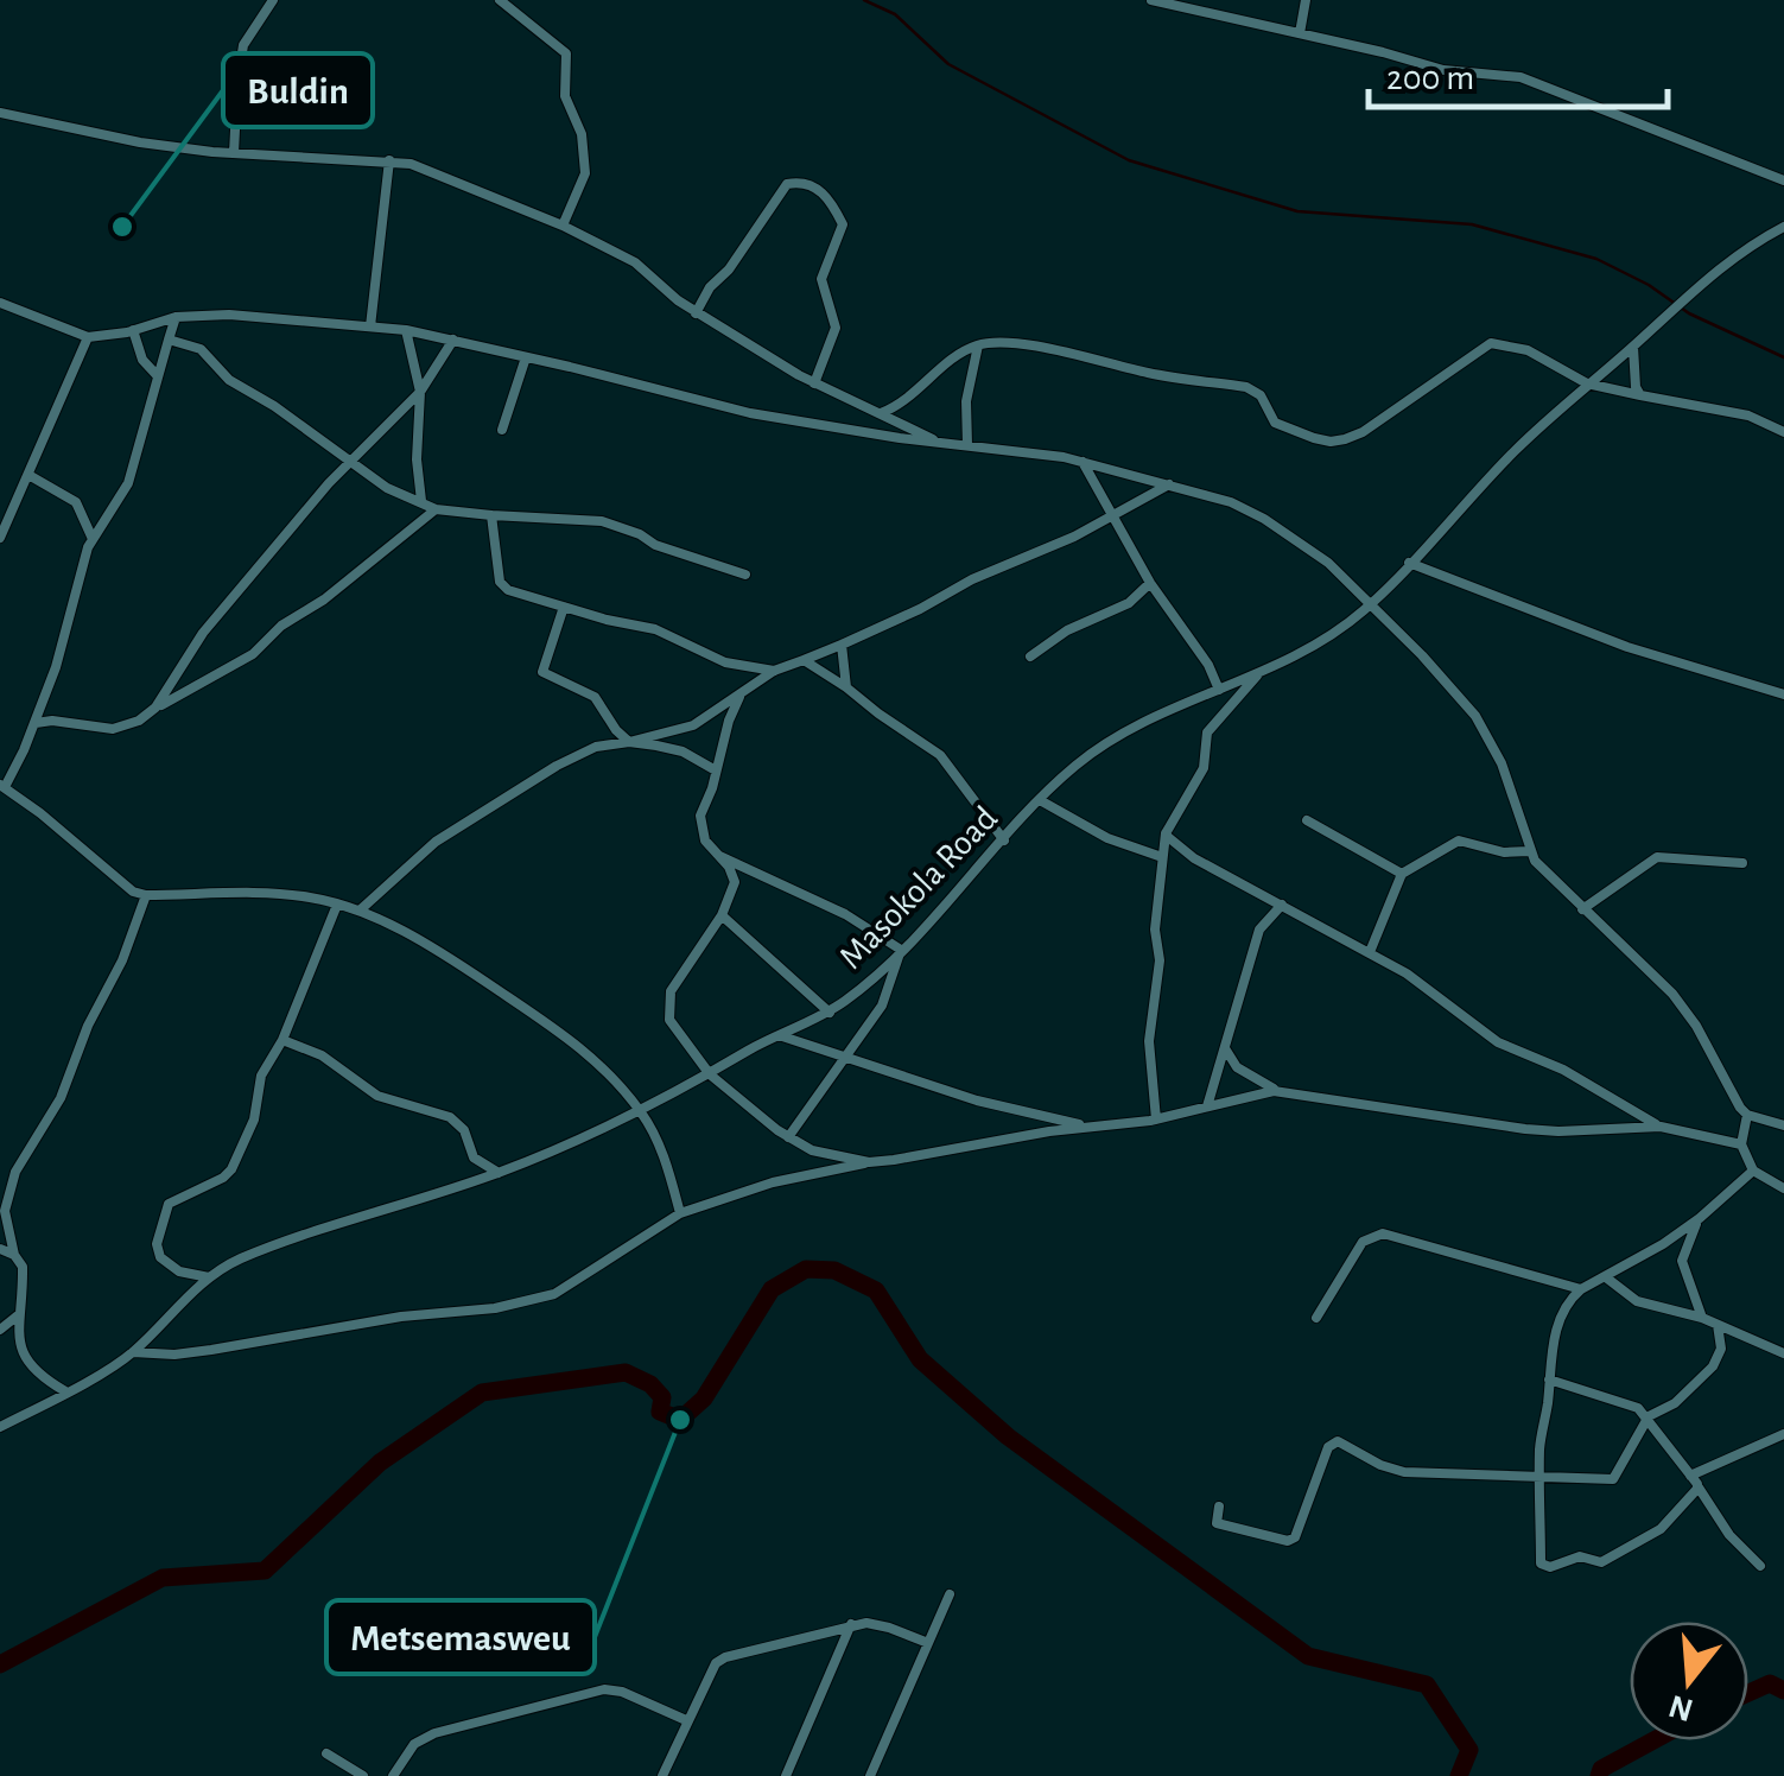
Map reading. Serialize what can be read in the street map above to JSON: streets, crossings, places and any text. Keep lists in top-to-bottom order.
{
  "streets": {
    "street": ["Masokola Road"]
  },
  "places": ["Buldin", "Metsemasweu"],
  "scale_bar": "200 m",
  "north": "bottom"
}
